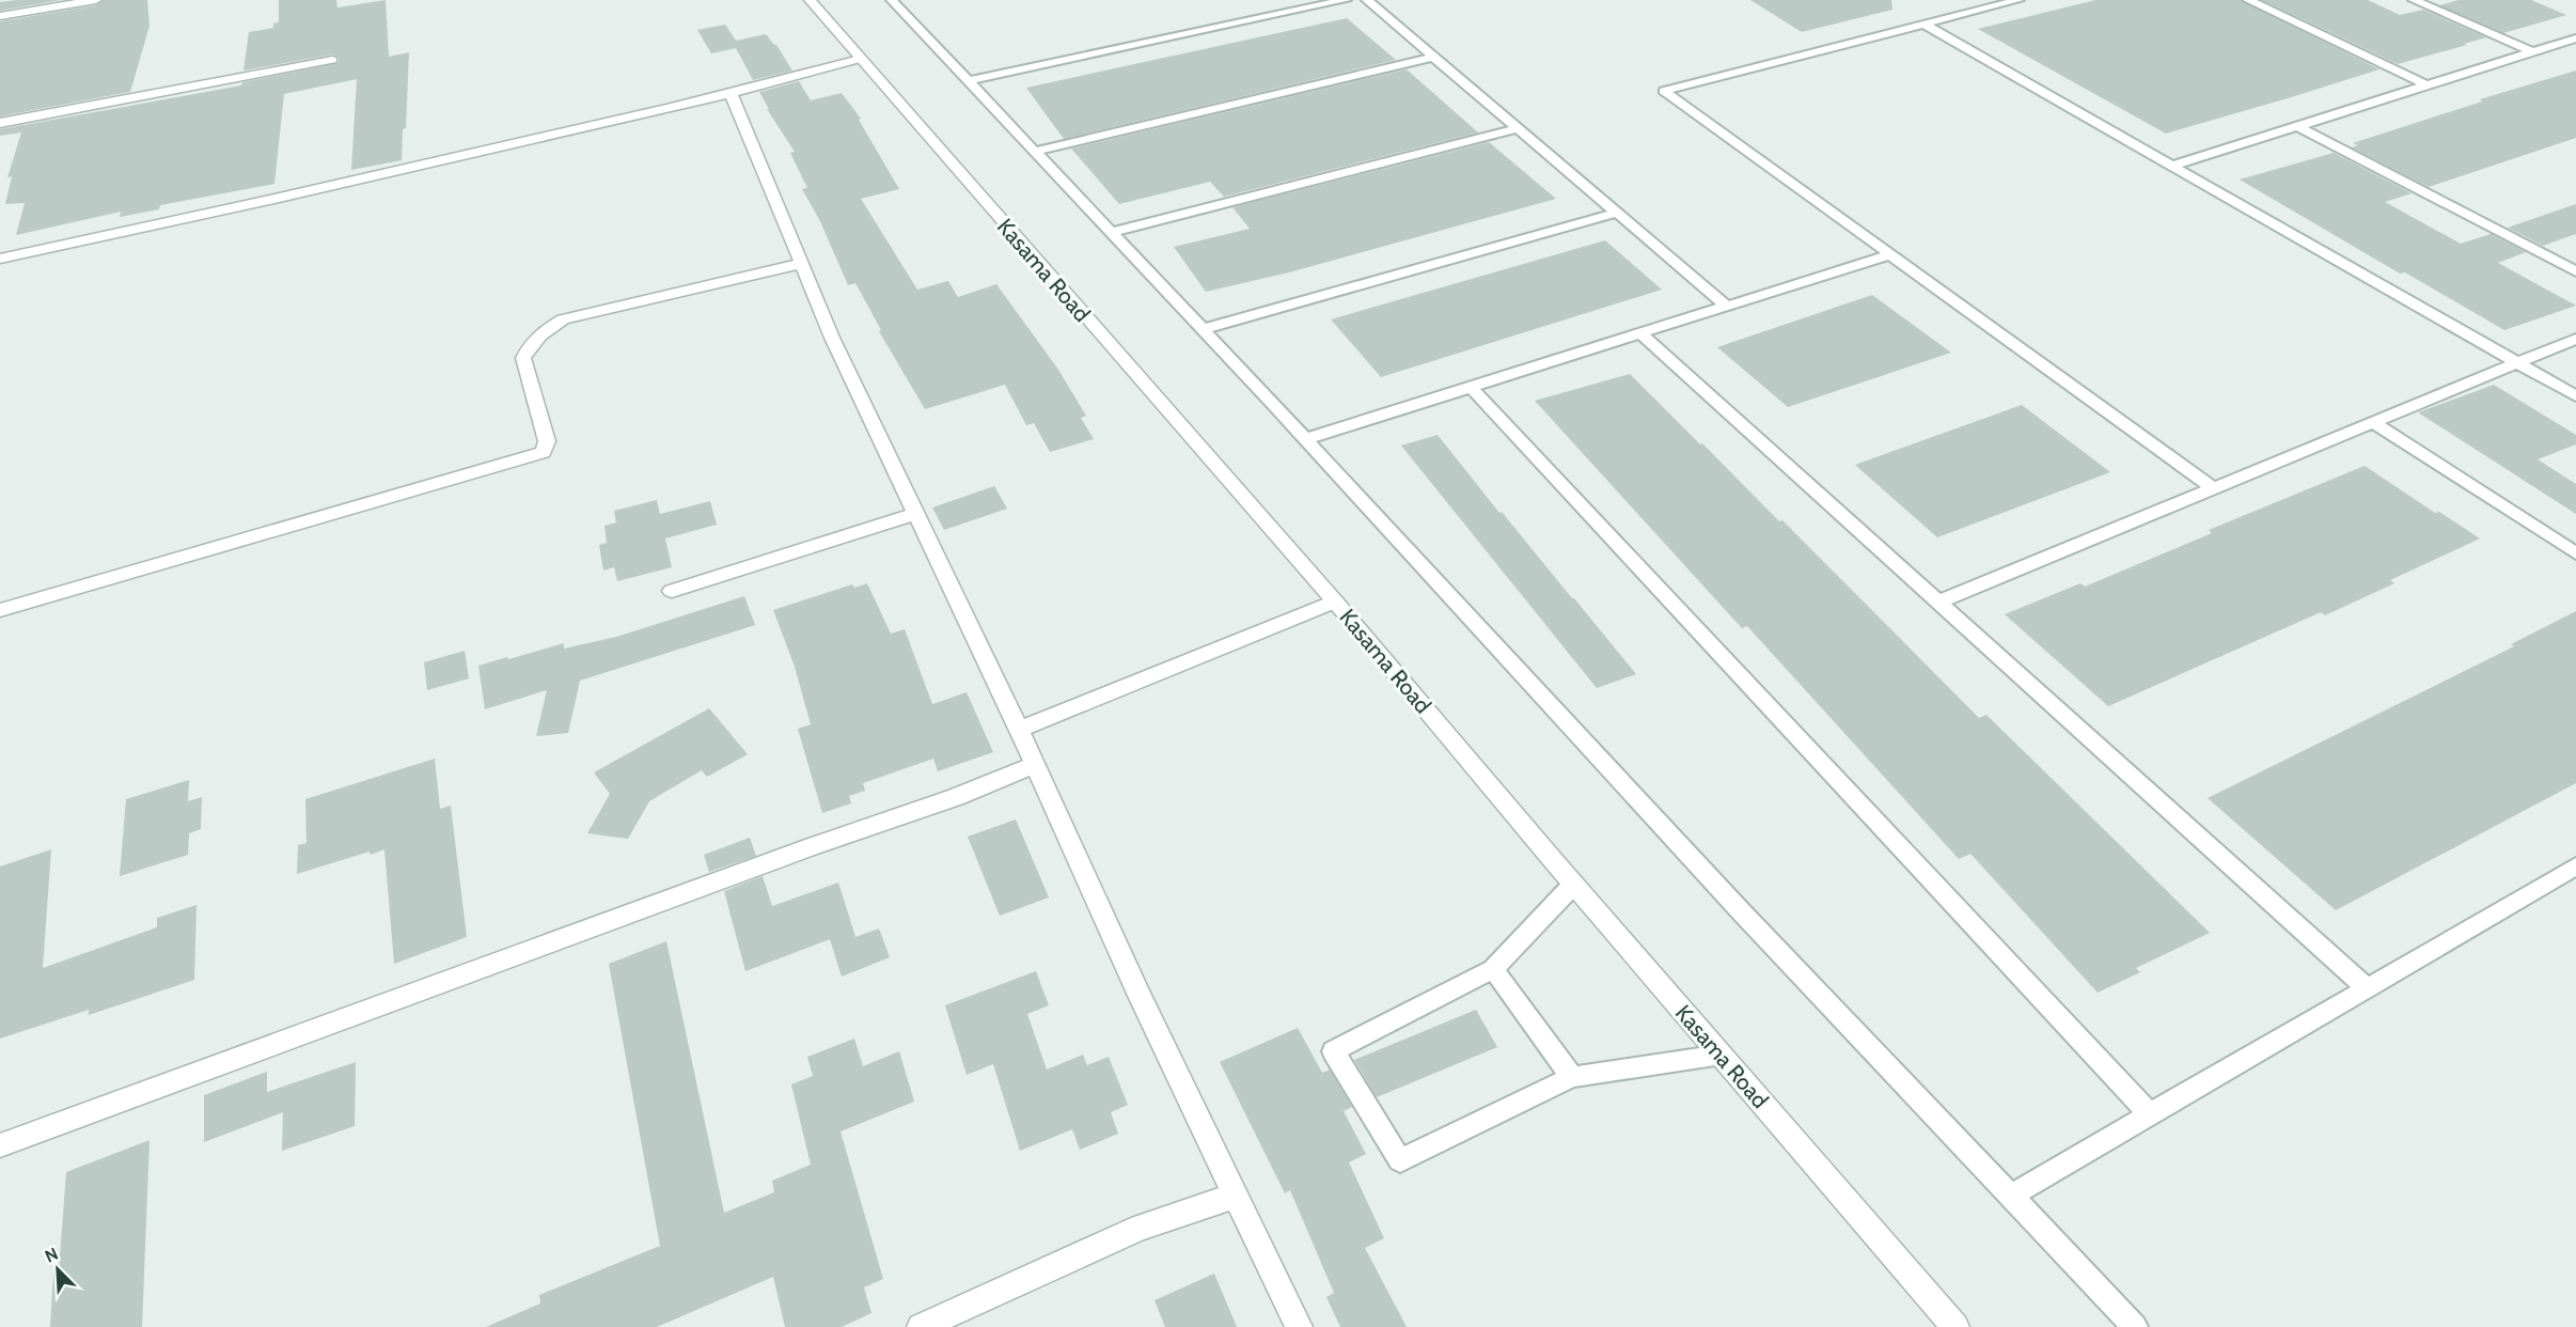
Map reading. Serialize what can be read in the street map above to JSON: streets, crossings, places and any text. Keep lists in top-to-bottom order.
{
  "streets": {
    "street": ["Kasama Road"]
  },
  "north": "top left"
}
